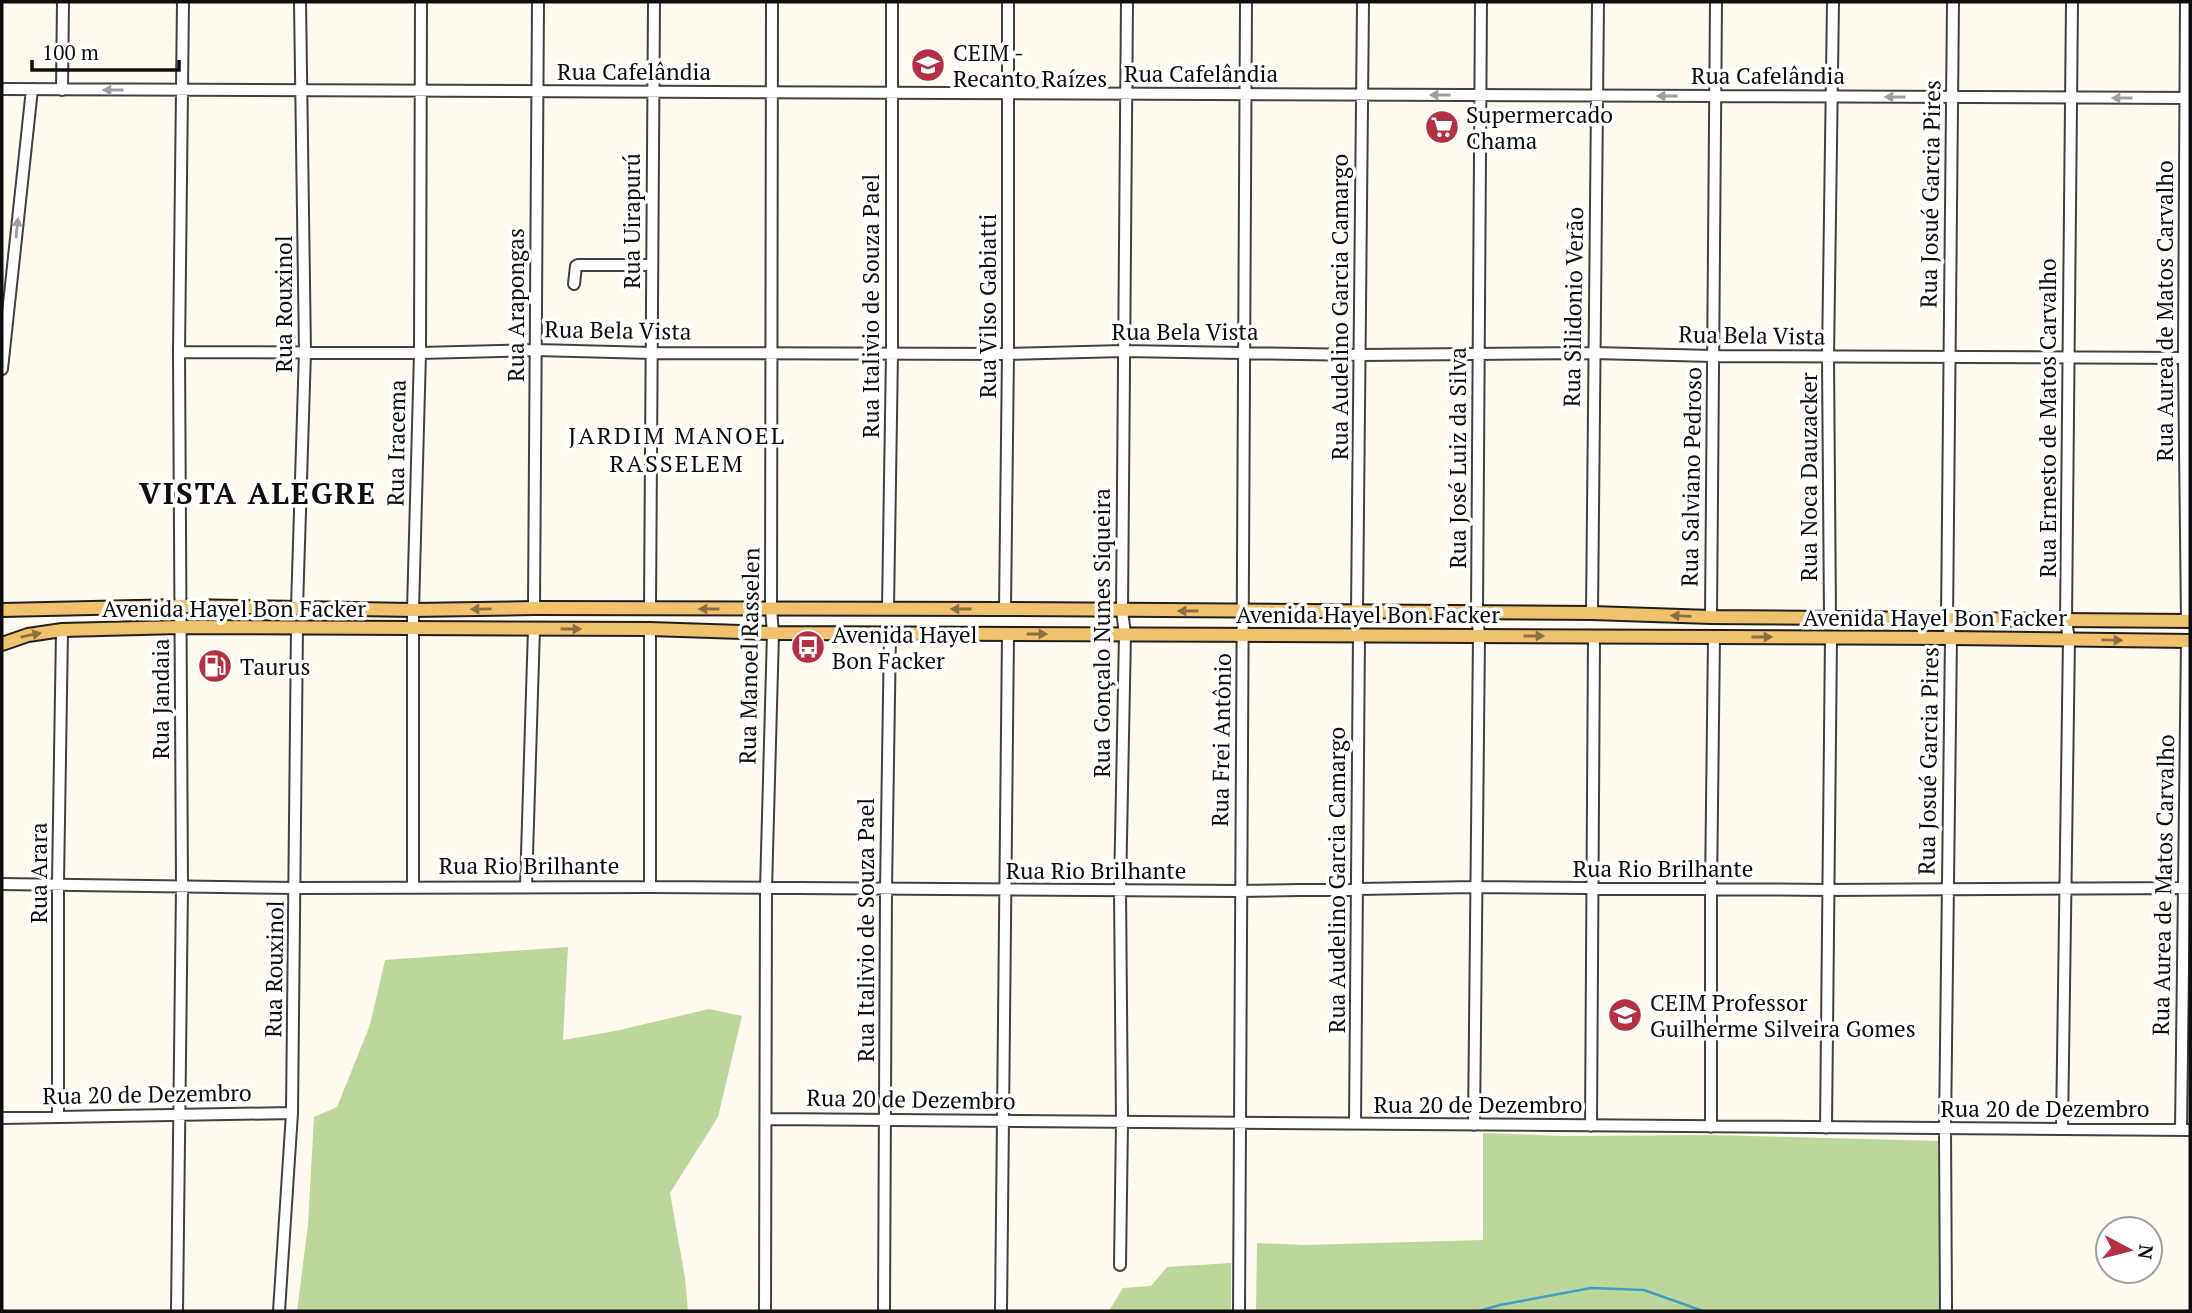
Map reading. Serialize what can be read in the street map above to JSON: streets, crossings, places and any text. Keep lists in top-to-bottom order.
{
  "streets": {
    "main road": ["Avenida Hayel Bon Facker"],
    "street": [
      "Rua Cafelândia",
      "Rua Josué Garcia Pires",
      "Rua Uirapurú",
      "Rua Rouxinol",
      "Rua Arapongas",
      "Rua Italivio de Souza Pael",
      "Rua Vilso Gabiatti",
      "Rua Audelino Garcia Camargo",
      "Rua Silidonio Verão",
      "Rua Aurea de Matos Carvalho",
      "Rua Bela Vista",
      "Rua Ernesto de Matos Carvalho",
      "Rua Iracema",
      "Rua José Luiz da Silva",
      "Rua Salviano Pedroso",
      "Rua Noca Dauzacker",
      "Rua Gonçalo Nunes Siqueira",
      "Rua Manoel Rasselen",
      "Rua Jandaia",
      "Rua Frei Antônio",
      "Rua Rio Brilhante",
      "Rua Arara",
      "Rua 20 de Dezembro"
    ]
  },
  "crossings": [
    ["Rua Cafelândia", "Rua Josué Garcia Pires"],
    ["Rua Cafelândia", "Rua Uirapurú"],
    ["Rua Cafelândia", "Rua Rouxinol"],
    ["Rua Cafelândia", "Rua Arapongas"],
    ["Rua Cafelândia", "Rua Italivio de Souza Pael"],
    ["Rua Cafelândia", "Rua Vilso Gabiatti"],
    ["Rua Cafelândia", "Rua Audelino Garcia Camargo"],
    ["Rua Cafelândia", "Rua Silidonio Verão"],
    ["Rua Cafelândia", "Rua Aurea de Matos Carvalho"],
    ["Rua Cafelândia", "Rua Ernesto de Matos Carvalho"],
    ["Rua Cafelândia", "Rua Iracema"],
    ["Rua Cafelândia", "Rua José Luiz da Silva"],
    ["Rua Cafelândia", "Rua Salviano Pedroso"],
    ["Rua Cafelândia", "Rua Noca Dauzacker"],
    ["Rua Cafelândia", "Rua Gonçalo Nunes Siqueira"],
    ["Rua Cafelândia", "Rua Manoel Rasselen"],
    ["Rua Cafelândia", "Rua Jandaia"],
    ["Rua Cafelândia", "Rua Frei Antônio"],
    ["Rua Josué Garcia Pires", "Rua Bela Vista"],
    ["Rua Josué Garcia Pires", "Avenida Hayel Bon Facker"],
    ["Rua Josué Garcia Pires", "Rua Rio Brilhante"],
    ["Rua Josué Garcia Pires", "Rua 20 de Dezembro"],
    ["Rua Uirapurú", "Rua Bela Vista"],
    ["Rua Uirapurú", "Avenida Hayel Bon Facker"],
    ["Rua Rouxinol", "Rua Bela Vista"],
    ["Rua Rouxinol", "Avenida Hayel Bon Facker"],
    ["Rua Rouxinol", "Rua Rio Brilhante"],
    ["Rua Rouxinol", "Rua 20 de Dezembro"],
    ["Rua Arapongas", "Rua Bela Vista"],
    ["Rua Arapongas", "Avenida Hayel Bon Facker"],
    ["Rua Italivio de Souza Pael", "Rua Bela Vista"],
    ["Rua Italivio de Souza Pael", "Avenida Hayel Bon Facker"],
    ["Rua Italivio de Souza Pael", "Rua Rio Brilhante"],
    ["Rua Italivio de Souza Pael", "Rua 20 de Dezembro"],
    ["Rua Vilso Gabiatti", "Rua Bela Vista"],
    ["Rua Vilso Gabiatti", "Avenida Hayel Bon Facker"],
    ["Rua Audelino Garcia Camargo", "Rua Bela Vista"],
    ["Rua Audelino Garcia Camargo", "Avenida Hayel Bon Facker"],
    ["Rua Audelino Garcia Camargo", "Rua Rio Brilhante"],
    ["Rua Audelino Garcia Camargo", "Rua 20 de Dezembro"],
    ["Rua Silidonio Verão", "Rua Bela Vista"],
    ["Rua Silidonio Verão", "Avenida Hayel Bon Facker"],
    ["Rua Aurea de Matos Carvalho", "Rua Bela Vista"],
    ["Rua Aurea de Matos Carvalho", "Avenida Hayel Bon Facker"],
    ["Rua Aurea de Matos Carvalho", "Rua Rio Brilhante"],
    ["Rua Aurea de Matos Carvalho", "Rua 20 de Dezembro"],
    ["Rua Bela Vista", "Rua Ernesto de Matos Carvalho"],
    ["Rua Bela Vista", "Rua Iracema"],
    ["Rua Bela Vista", "Rua José Luiz da Silva"],
    ["Rua Bela Vista", "Rua Salviano Pedroso"],
    ["Rua Bela Vista", "Rua Noca Dauzacker"],
    ["Rua Bela Vista", "Rua Gonçalo Nunes Siqueira"],
    ["Rua Bela Vista", "Rua Manoel Rasselen"],
    ["Rua Bela Vista", "Rua Jandaia"],
    ["Rua Bela Vista", "Rua Frei Antônio"],
    ["Rua Ernesto de Matos Carvalho", "Avenida Hayel Bon Facker"],
    ["Rua Ernesto de Matos Carvalho", "Rua Rio Brilhante"],
    ["Rua Ernesto de Matos Carvalho", "Rua 20 de Dezembro"],
    ["Rua Iracema", "Avenida Hayel Bon Facker"],
    ["Rua Iracema", "Rua Rio Brilhante"],
    ["Rua José Luiz da Silva", "Avenida Hayel Bon Facker"],
    ["Rua José Luiz da Silva", "Rua Rio Brilhante"],
    ["Rua José Luiz da Silva", "Rua 20 de Dezembro"],
    ["Rua Salviano Pedroso", "Avenida Hayel Bon Facker"],
    ["Rua Noca Dauzacker", "Avenida Hayel Bon Facker"],
    ["Avenida Hayel Bon Facker", "Rua Gonçalo Nunes Siqueira"],
    ["Avenida Hayel Bon Facker", "Rua Manoel Rasselen"],
    ["Avenida Hayel Bon Facker", "Rua Jandaia"],
    ["Avenida Hayel Bon Facker", "Rua Frei Antônio"],
    ["Avenida Hayel Bon Facker", "Rua Arara"],
    ["Rua Gonçalo Nunes Siqueira", "Rua Rio Brilhante"],
    ["Rua Gonçalo Nunes Siqueira", "Rua 20 de Dezembro"],
    ["Rua Manoel Rasselen", "Rua Rio Brilhante"],
    ["Rua Manoel Rasselen", "Rua 20 de Dezembro"],
    ["Rua Jandaia", "Rua Rio Brilhante"],
    ["Rua Jandaia", "Rua 20 de Dezembro"],
    ["Rua Frei Antônio", "Rua Rio Brilhante"],
    ["Rua Frei Antônio", "Rua 20 de Dezembro"],
    ["Rua Rio Brilhante", "Rua Arara"],
    ["Rua Arara", "Rua 20 de Dezembro"]
  ],
  "districts": ["JARDIM MANOEL RASSELEM", "VISTA ALEGRE"],
  "places": {
    "school or university": ["CEIM - Recanto Raízes", "CEIM Professor Guilherme Silveira Gomes"],
    "supermarket": ["Supermercado Chama"],
    "bus stop": ["Avenida Hayel Bon Facker"],
    "fuel station": ["Taurus"]
  },
  "scale_bar": "100 m",
  "north": "right"
}
